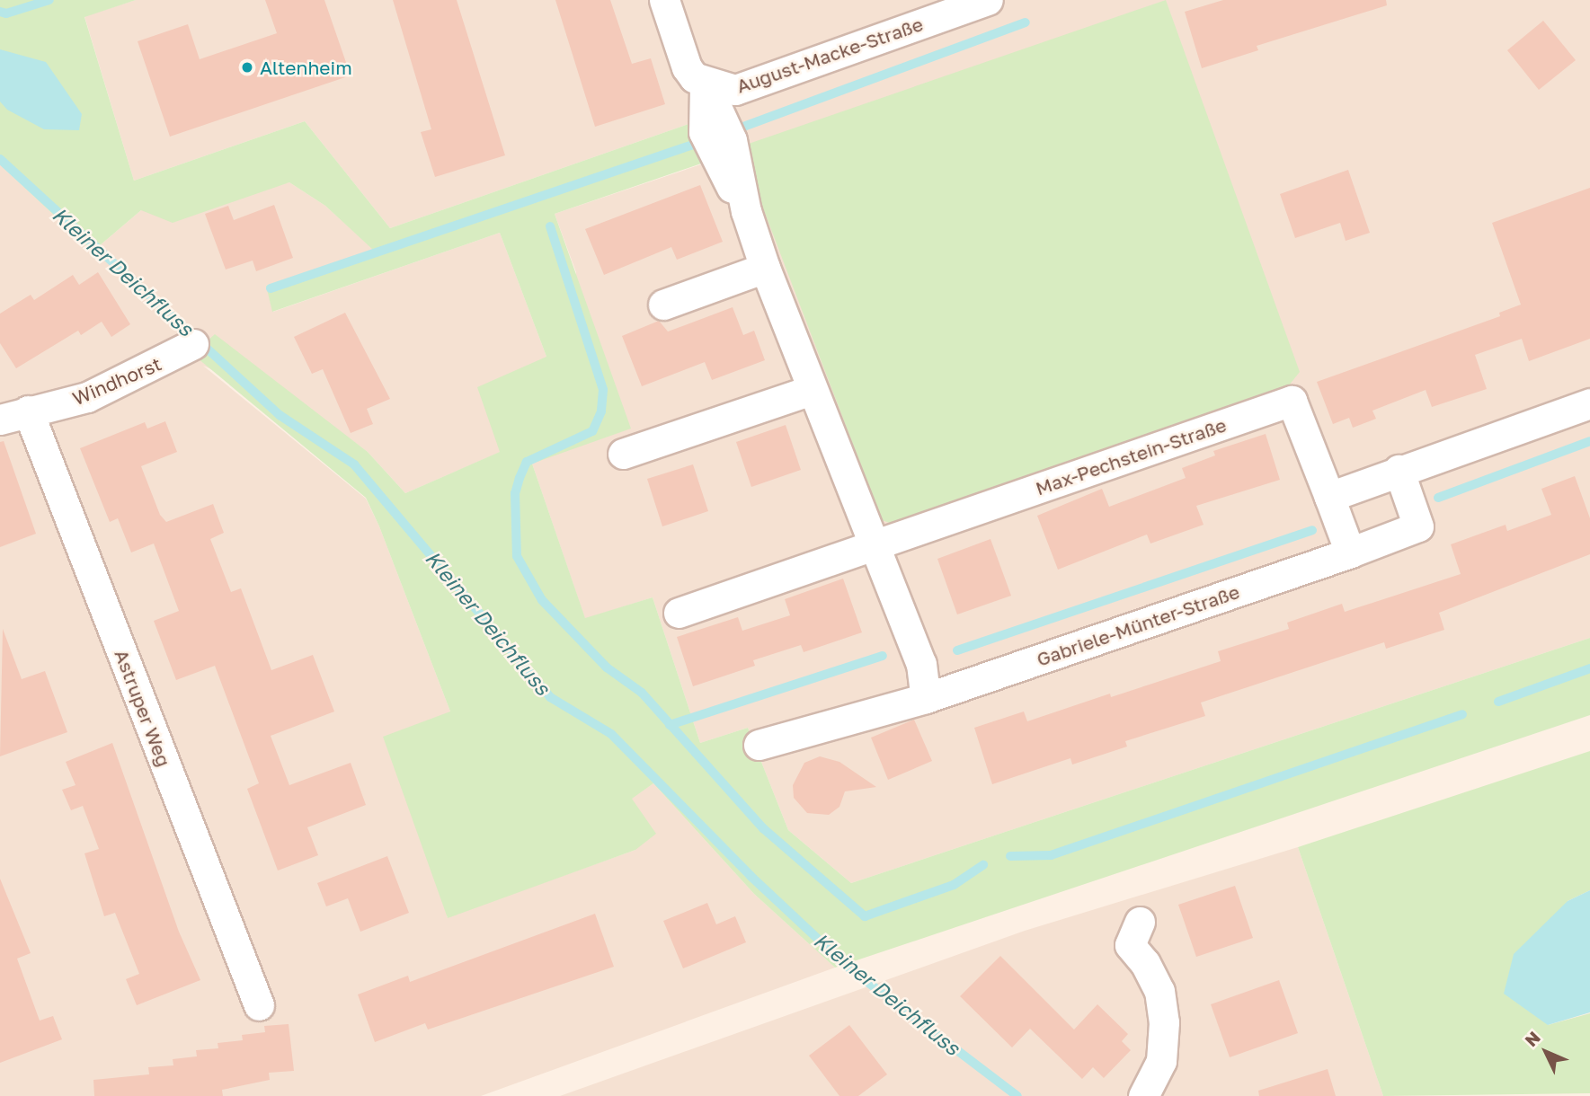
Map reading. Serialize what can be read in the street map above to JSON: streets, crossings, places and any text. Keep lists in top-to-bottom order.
{
  "streets": {
    "street": [
      "August-Macke-Straße",
      "Windhorst",
      "Max-Pechstein-Straße",
      "Gabriele-Münter-Straße",
      "Astruper Weg"
    ]
  },
  "crossings": [
    ["Windhorst", "Astruper Weg"]
  ],
  "water": ["Kleiner Deichfluss"],
  "places": ["Altenheim"],
  "north": "top left"
}
